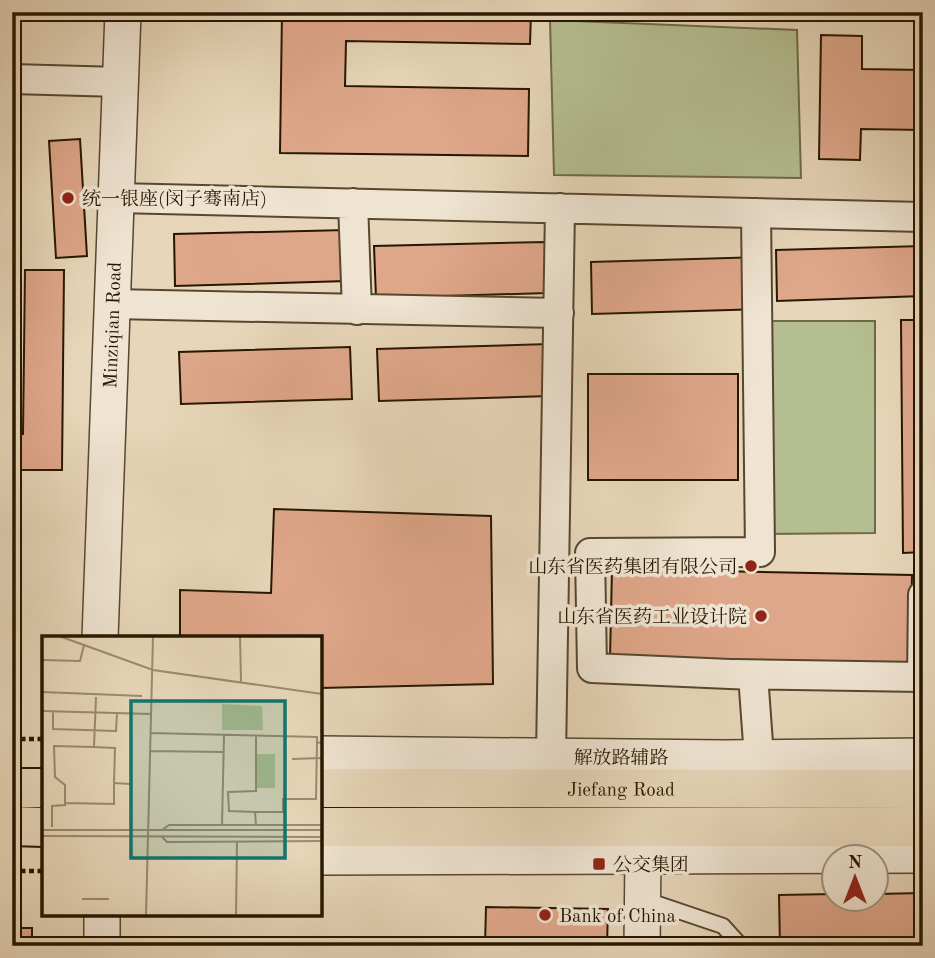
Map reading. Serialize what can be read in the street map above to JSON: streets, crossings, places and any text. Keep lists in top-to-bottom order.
{
  "streets": {
    "main road": ["Jiefang Road"],
    "street": ["Minziqian Road", "解放路辅路"]
  },
  "places": {
    "other": [
      "统一银座(闵子骞南店)",
      "山东省医药集团有限公司",
      "山东省医药工业设计院",
      "Bank of China"
    ],
    "transit": ["公交集团"]
  },
  "north": "top"
}
